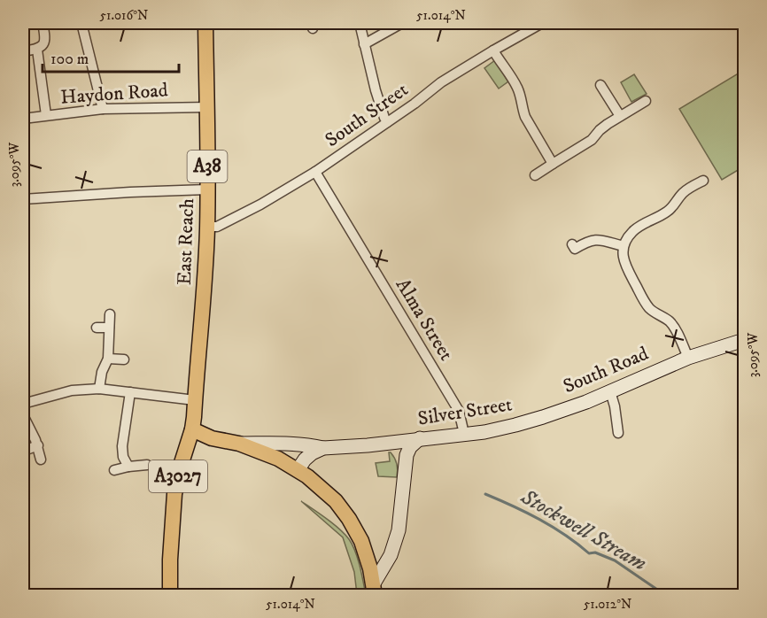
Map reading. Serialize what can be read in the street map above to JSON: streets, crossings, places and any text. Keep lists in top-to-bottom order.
{
  "streets": {
    "main road": [
      "A38",
      "East Reach",
      "South Road",
      "Silver Street",
      "A3027"
    ],
    "street": ["Haydon Road", "South Street", "Alma Street"]
  },
  "crossings": [
    ["Haydon Road", "East Reach"],
    ["South Street", "East Reach"],
    ["South Street", "Alma Street"],
    ["East Reach", "A3027"],
    ["Alma Street", "Silver Street"],
    ["South Road", "Silver Street"]
  ],
  "water": ["Stockwell Stream"],
  "scale_bar": "100 m",
  "coordinates": [
    "51.016°N",
    "51.014°N",
    "3.095°W",
    "51.012°N"
  ]
}
